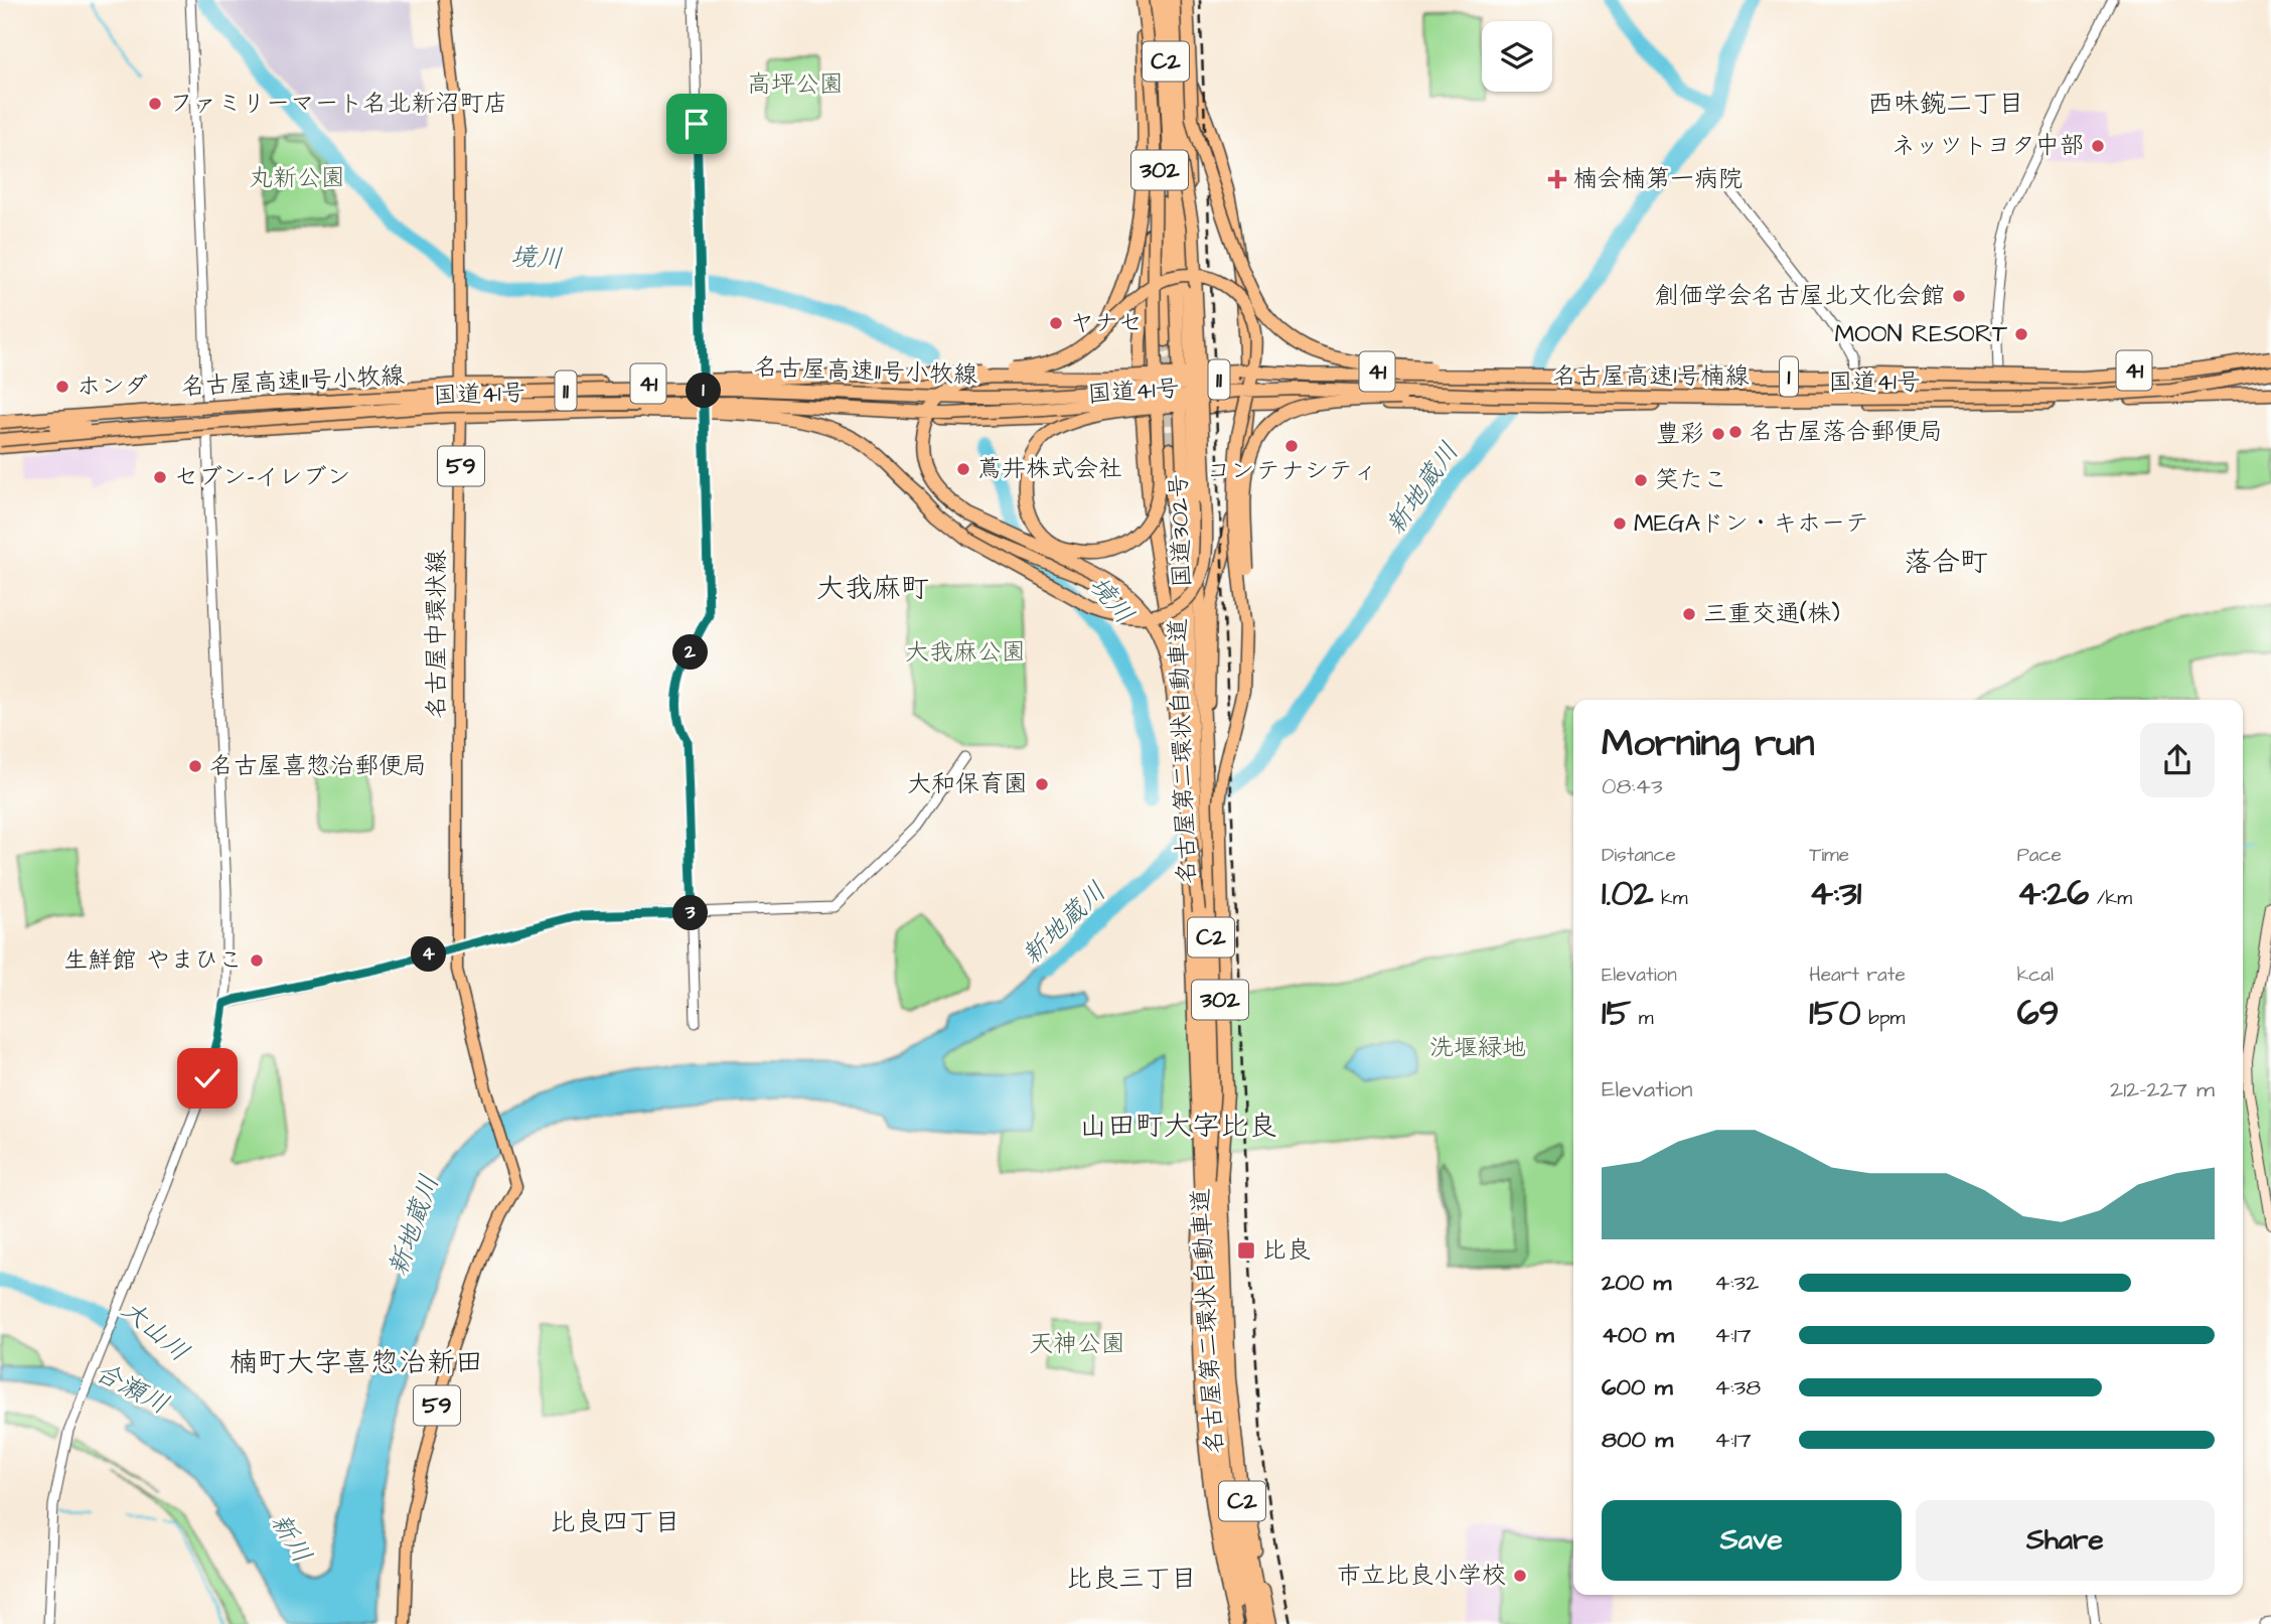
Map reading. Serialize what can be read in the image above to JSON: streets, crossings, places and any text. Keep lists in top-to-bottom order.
{
  "streets": {
    "highway": [
      "C2",
      "302",
      "41",
      "名古屋高速11号小牧線",
      "名古屋高速1号楠線",
      "1",
      "11",
      "国道41号",
      "国道302号",
      "名古屋第二環状自動車道"
    ],
    "main road": ["59", "名古屋中環状線"]
  },
  "crossings": [
    ["302", "国道302号"],
    ["名古屋高速11号小牧線", "名古屋高速1号楠線"],
    ["名古屋高速11号小牧線", "国道41号"],
    ["名古屋高速1号楠線", "国道41号"],
    ["国道41号", "名古屋中環状線"]
  ],
  "districts": [
    "西味鋺二丁目",
    "落合町",
    "大我麻町",
    "山田町大字比良",
    "楠町大字喜惣治新田",
    "比良四丁目",
    "比良三丁目"
  ],
  "water": [
    "境川",
    "新地蔵川",
    "大山川",
    "合瀬川",
    "新川"
  ],
  "parks": [
    "高坪公園",
    "丸新公園",
    "大我麻公園",
    "洗堰緑地",
    "天神公園"
  ],
  "places": {
    "other": [
      "ファミリーマート名北新沼町店",
      "ネッツトヨタ中部",
      "創価学会名古屋北文化会館",
      "ヤナセ",
      "MOON RESORT",
      "ホンダ",
      "名古屋落合郵便局",
      "豊彩",
      "コンテナシティ",
      "蔦井株式会社",
      "セブン-イレブン",
      "笑たこ",
      "MEGAドン・キホーテ",
      "三重交通(株)",
      "名古屋喜惣治郵便局",
      "大和保育園",
      "生鮮館 やまひこ",
      "市立比良小学校"
    ],
    "health": ["楠会楠第一病院"],
    "transit": ["比良"]
  },
  "page": {
    "pins": [
      "1",
      "2",
      "3",
      "4"
    ],
    "heading": ["Morning run", "08:43"],
    "stats": [
      ["Distance", "1.02 km"],
      ["Time", "4:31"],
      ["Pace", "4:26 /km"],
      ["Elevation", "15 m"],
      ["Heart rate", "150 bpm"],
      ["kcal", "69"]
    ],
    "chart": ["Elevation", "212–227 m"],
    "list": [
      {
        "name": "200 m",
        "note": "4:32"
      },
      {
        "name": "400 m",
        "note": "4:17"
      },
      {
        "name": "600 m",
        "note": "4:38"
      },
      {
        "name": "800 m",
        "note": "4:17"
      }
    ],
    "buttons": ["Save", "Share"]
  }
}
